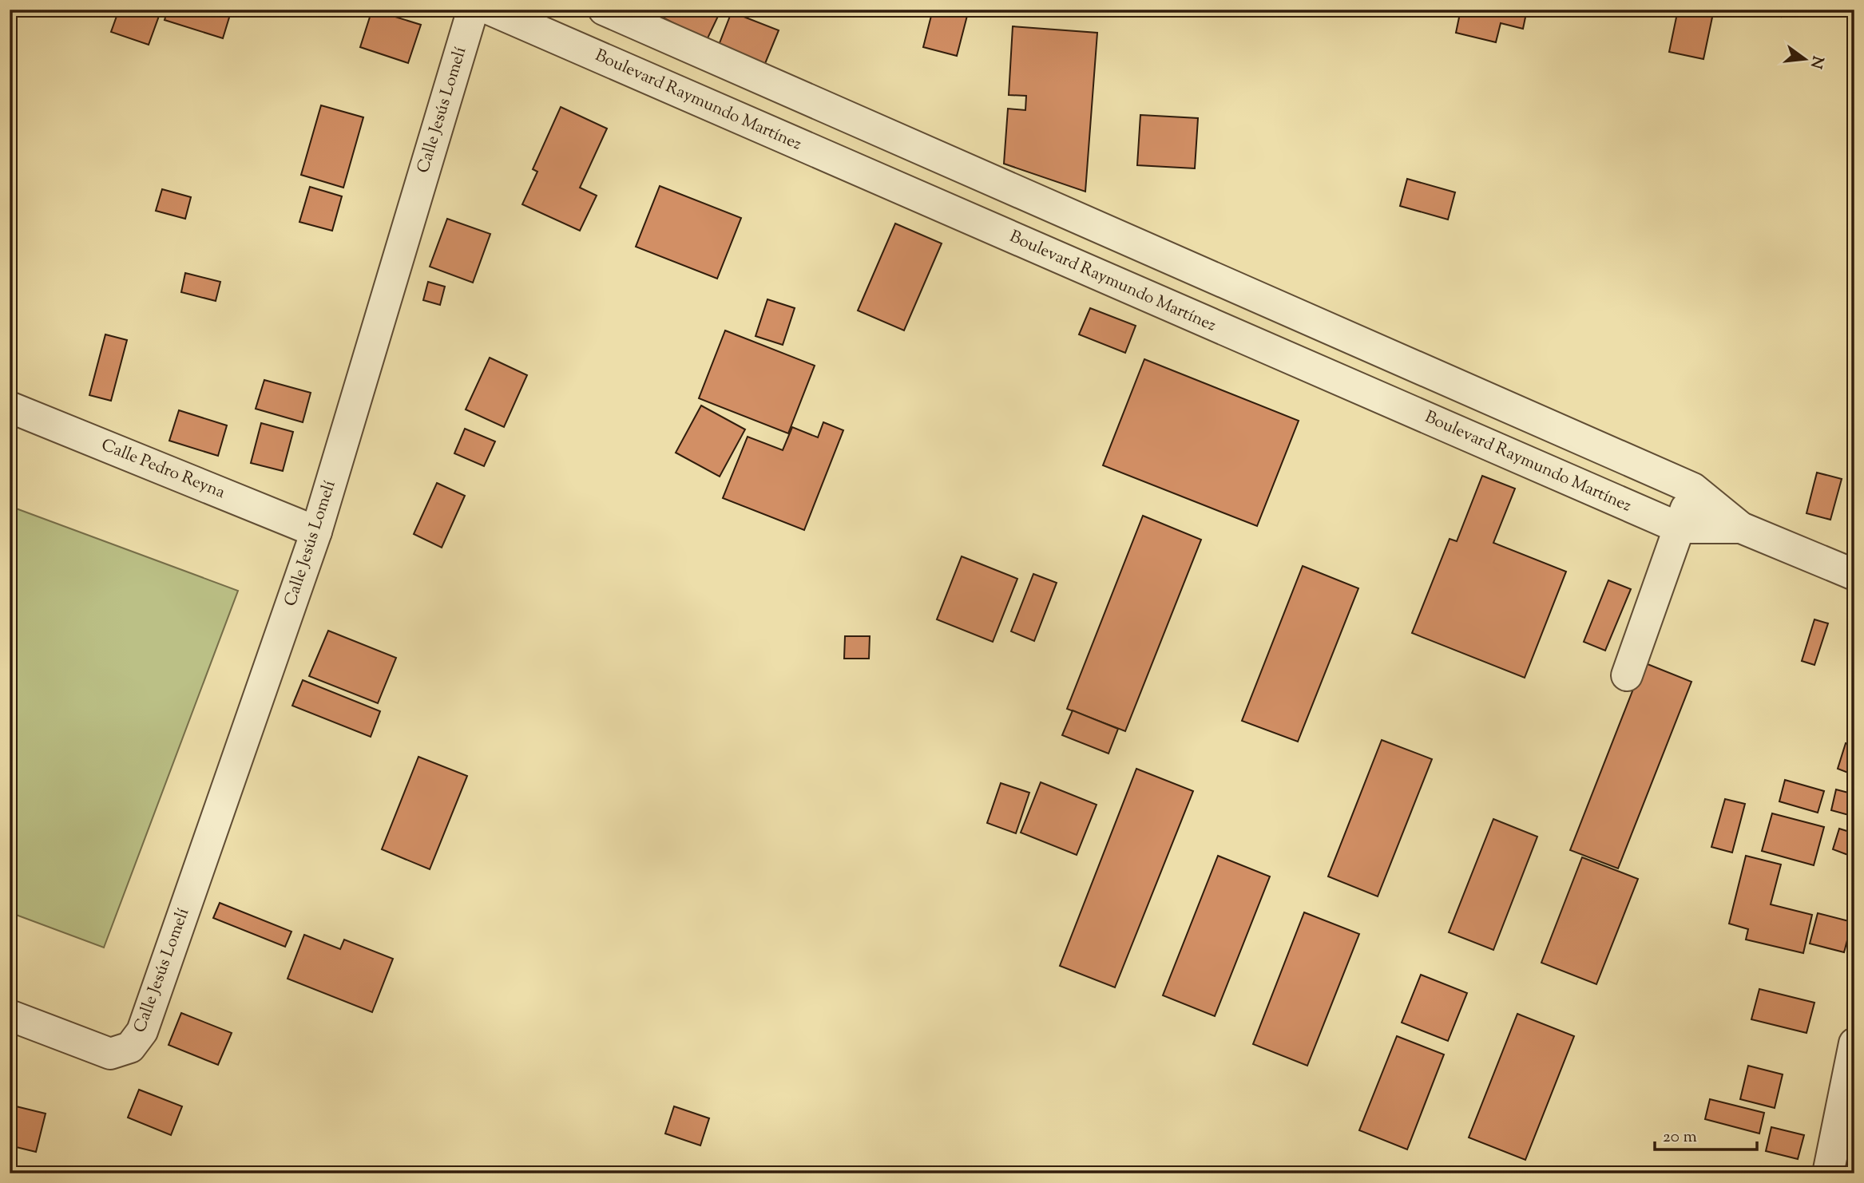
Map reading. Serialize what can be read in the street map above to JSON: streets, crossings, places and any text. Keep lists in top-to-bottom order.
{
  "streets": {
    "street": ["Boulevard Raymundo Martínez", "Calle Jesús Lomelí", "Calle Pedro Reyna"]
  },
  "crossings": [
    ["Calle Jesús Lomelí", "Calle Pedro Reyna"]
  ],
  "scale_bar": "20 m",
  "north": "right"
}
